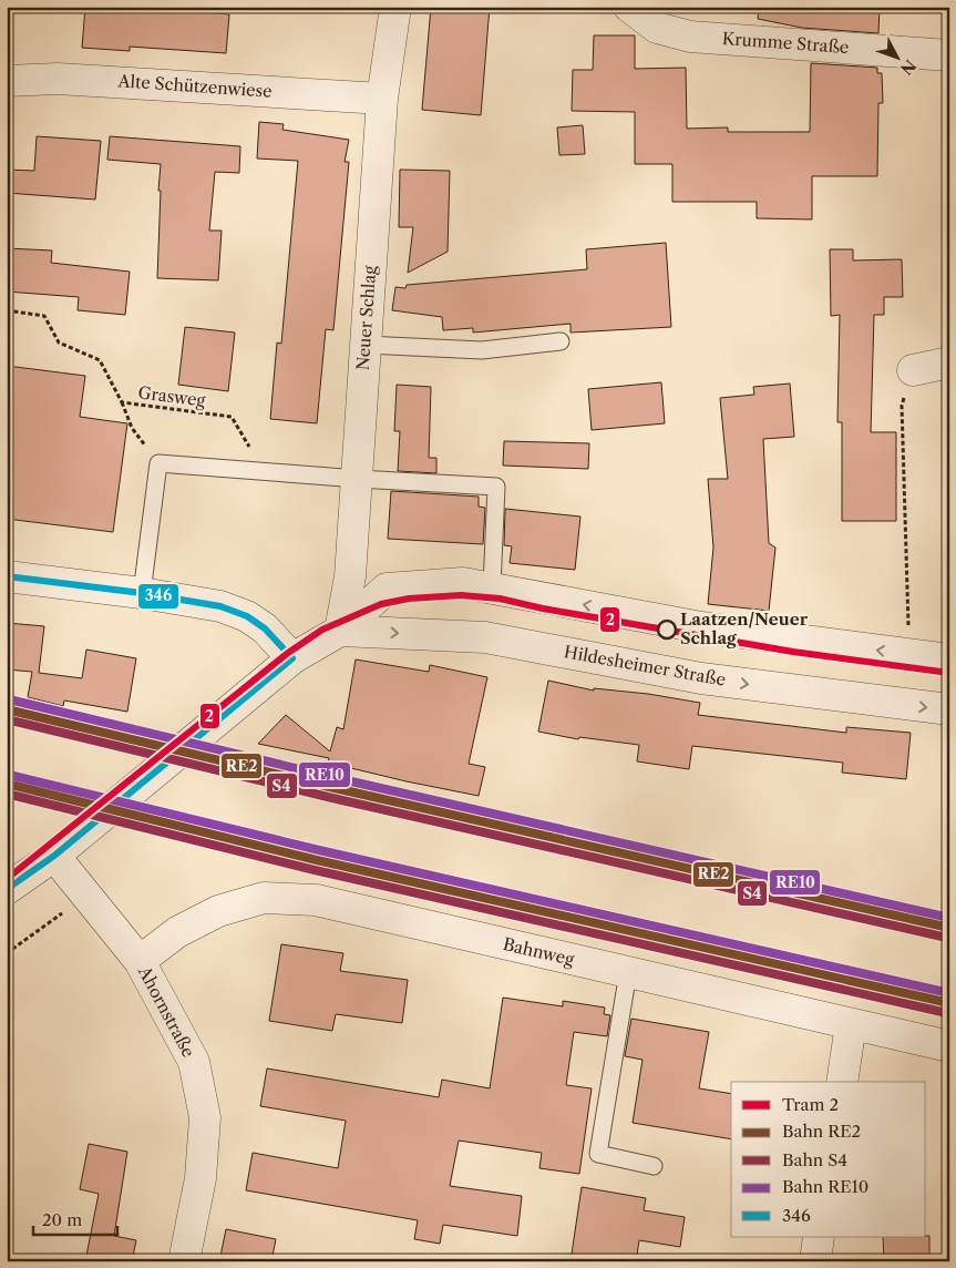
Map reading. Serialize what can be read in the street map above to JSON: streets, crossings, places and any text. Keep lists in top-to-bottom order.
{
  "streets": {
    "street": [
      "Krumme Straße",
      "Alte Schützenwiese",
      "Neuer Schlag",
      "Hildesheimer Straße",
      "Bahnweg",
      "Ahornstraße"
    ],
    "path": ["Grasweg"]
  },
  "crossings": [
    ["Alte Schützenwiese", "Neuer Schlag"],
    ["Neuer Schlag", "Hildesheimer Straße"],
    ["Bahnweg", "Ahornstraße"]
  ],
  "places": ["Laatzen/Neuer Schlag"],
  "lines": [
    "transit line 346",
    "tram line 2",
    "rail line RE10",
    "rail line RE2",
    "rail line S4"
  ],
  "legend": [
    "Tram 2",
    "Bahn RE2",
    "Bahn S4",
    "Bahn RE10",
    "346"
  ],
  "scale_bar": "20 m",
  "north": "bottom right"
}
